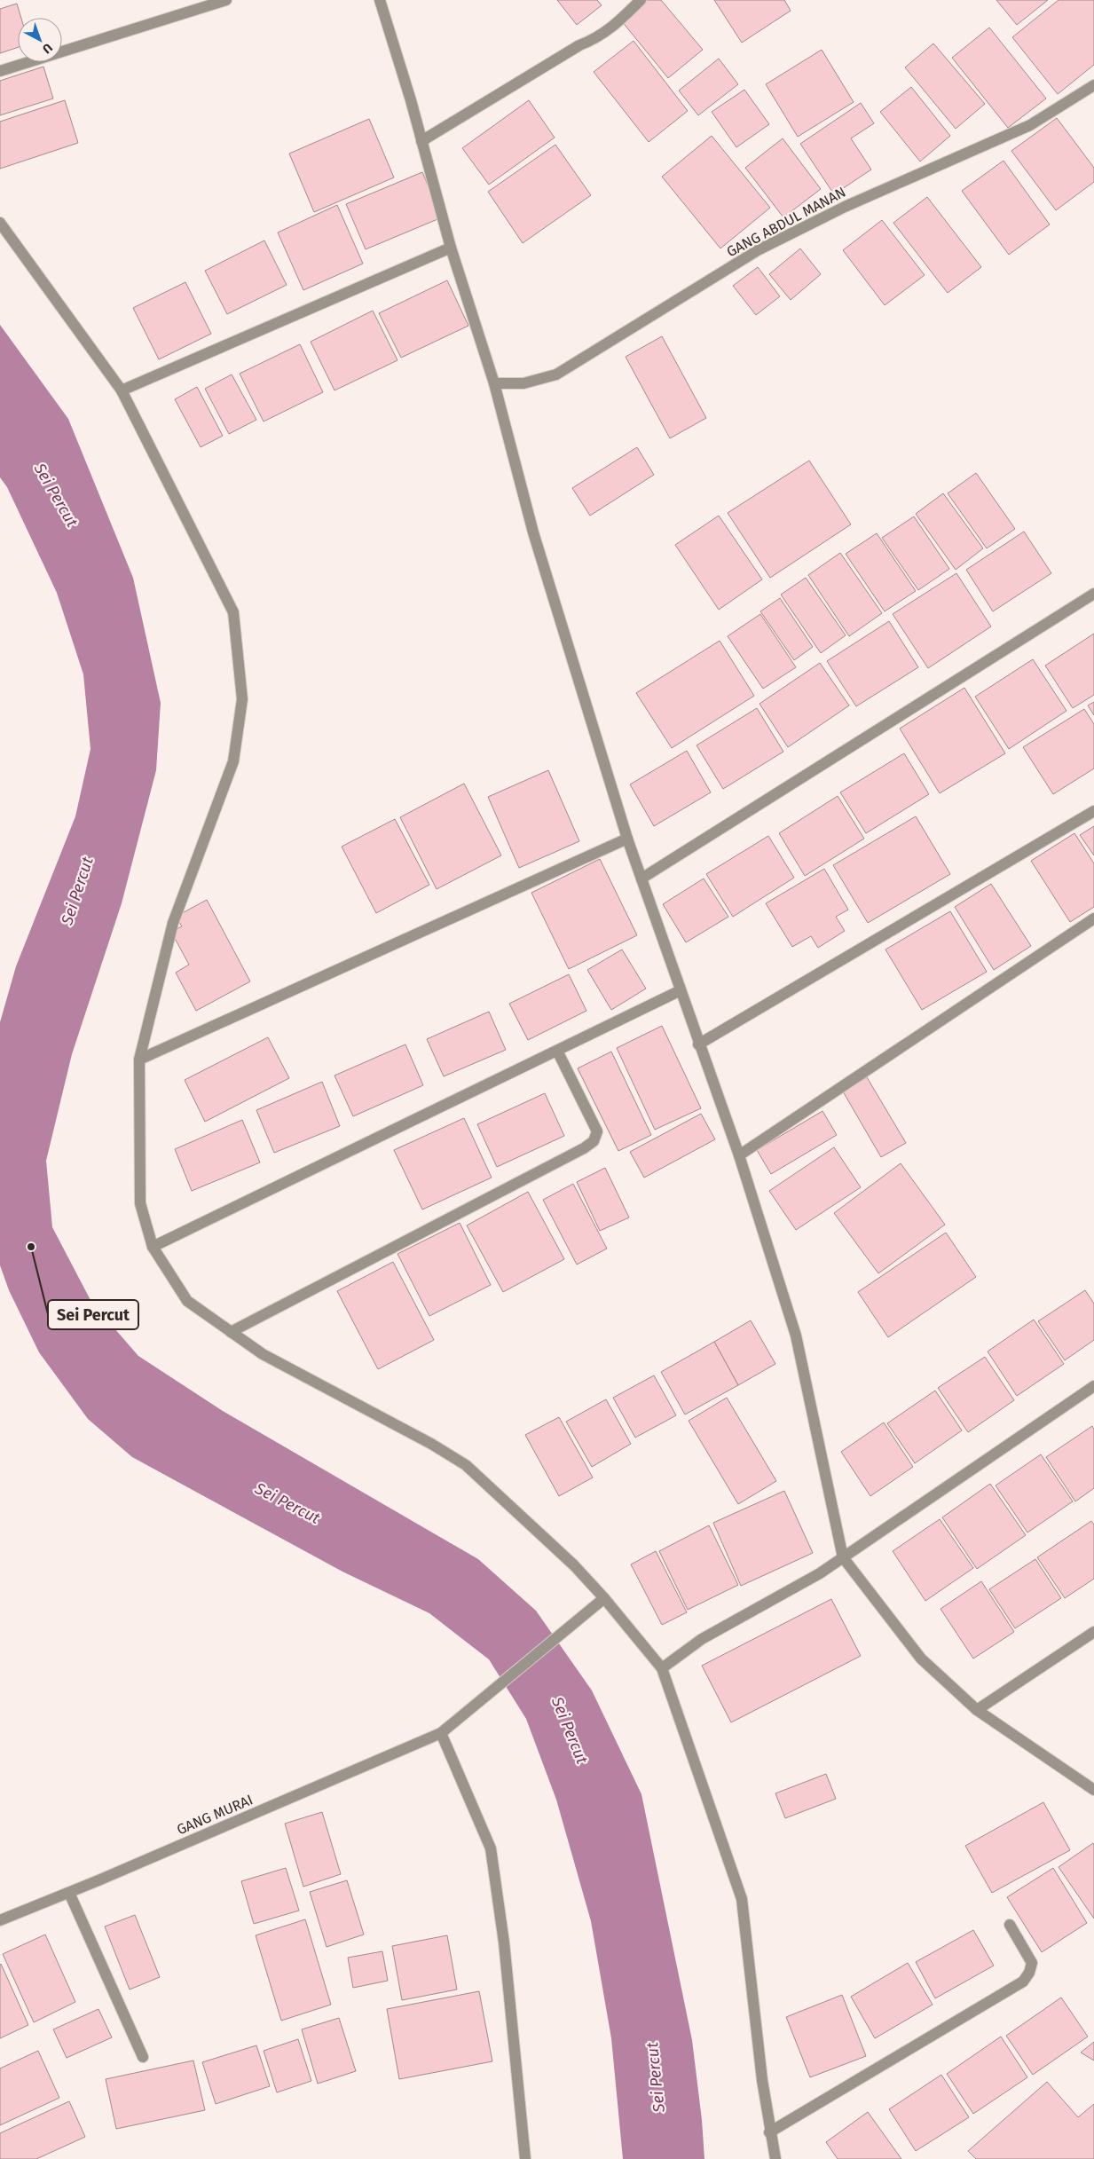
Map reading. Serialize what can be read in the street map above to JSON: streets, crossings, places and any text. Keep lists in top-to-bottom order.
{
  "streets": {
    "street": ["GANG ABDUL MANAN", "GANG MURAI"]
  },
  "water": ["Sei Percut"],
  "places": ["Sei Percut"],
  "north": "bottom right"
}
